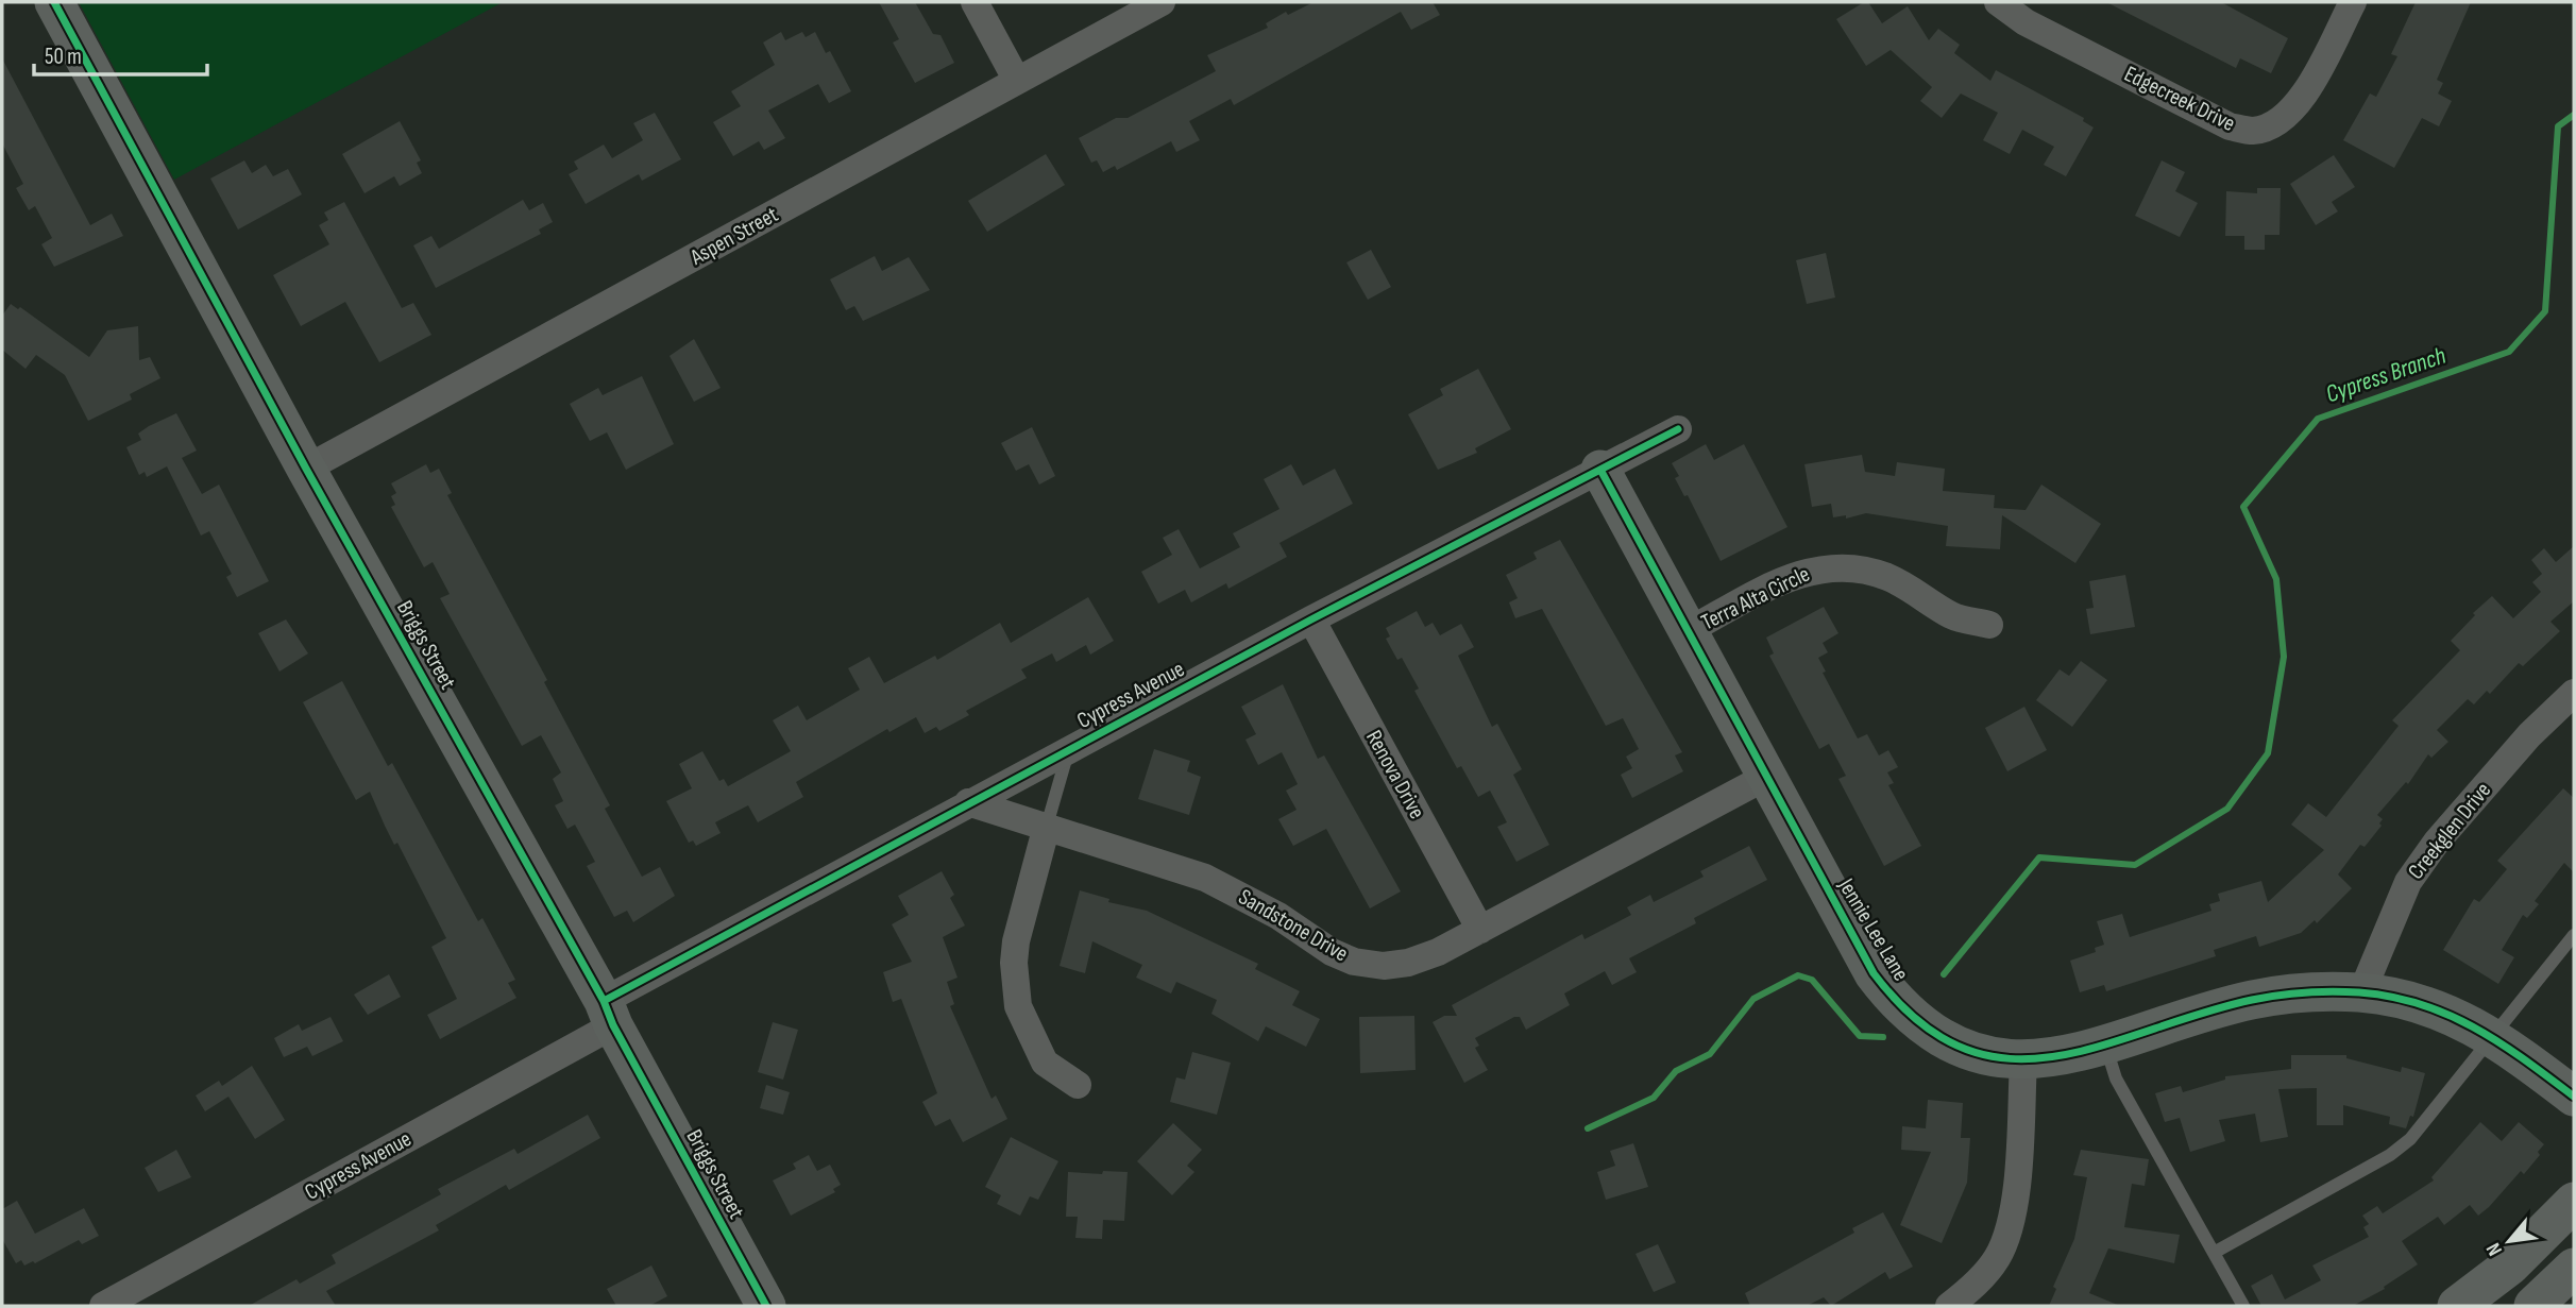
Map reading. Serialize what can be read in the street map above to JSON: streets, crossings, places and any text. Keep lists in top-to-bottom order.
{
  "streets": {
    "street": [
      "Edgecreek Drive",
      "Aspen Street",
      "Terra Alta Circle",
      "Briggs Street",
      "Cypress Avenue",
      "Renova Drive",
      "Creekglen Drive",
      "Sandstone Drive",
      "Jennie Lee Lane"
    ]
  },
  "crossings": [
    ["Aspen Street", "Briggs Street"],
    ["Terra Alta Circle", "Jennie Lee Lane"],
    ["Briggs Street", "Cypress Avenue"],
    ["Cypress Avenue", "Renova Drive"],
    ["Cypress Avenue", "Sandstone Drive"],
    ["Cypress Avenue", "Jennie Lee Lane"],
    ["Renova Drive", "Sandstone Drive"],
    ["Creekglen Drive", "Jennie Lee Lane"],
    ["Sandstone Drive", "Jennie Lee Lane"]
  ],
  "water": ["Cypress Branch"],
  "scale_bar": "50 m",
  "north": "bottom left"
}
